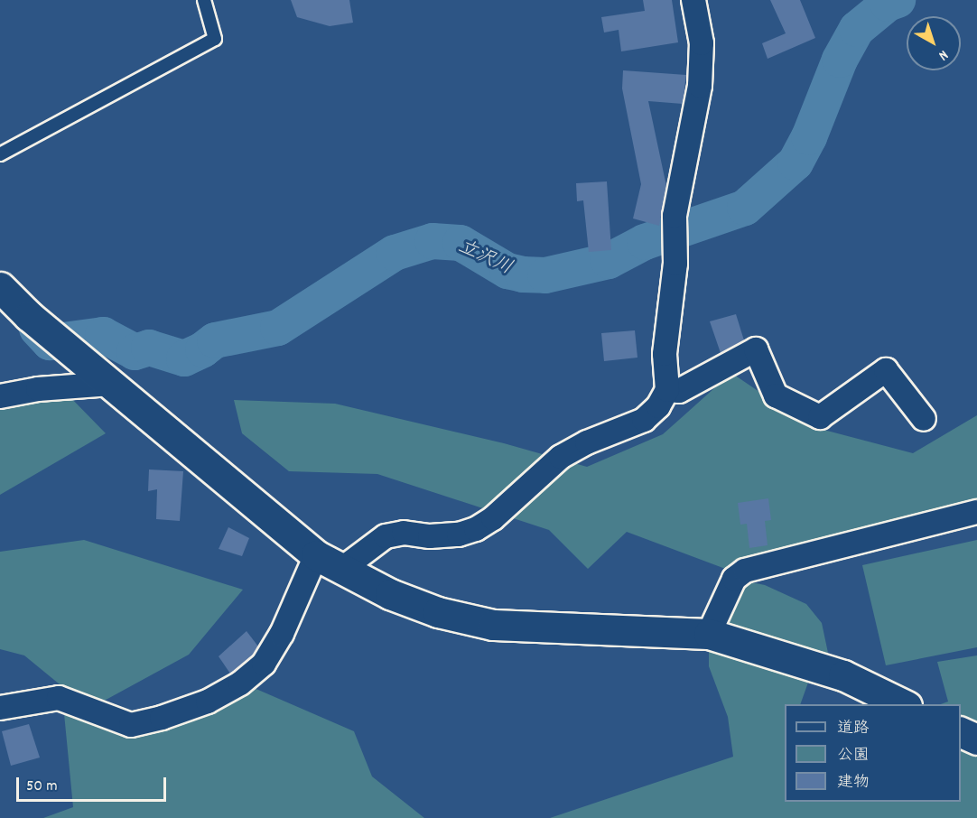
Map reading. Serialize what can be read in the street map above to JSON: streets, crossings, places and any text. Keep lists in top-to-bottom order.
{
  "water": ["立沢川"],
  "legend": ["道路", "公園", "建物"],
  "scale_bar": "50 m",
  "north": "bottom right"
}
